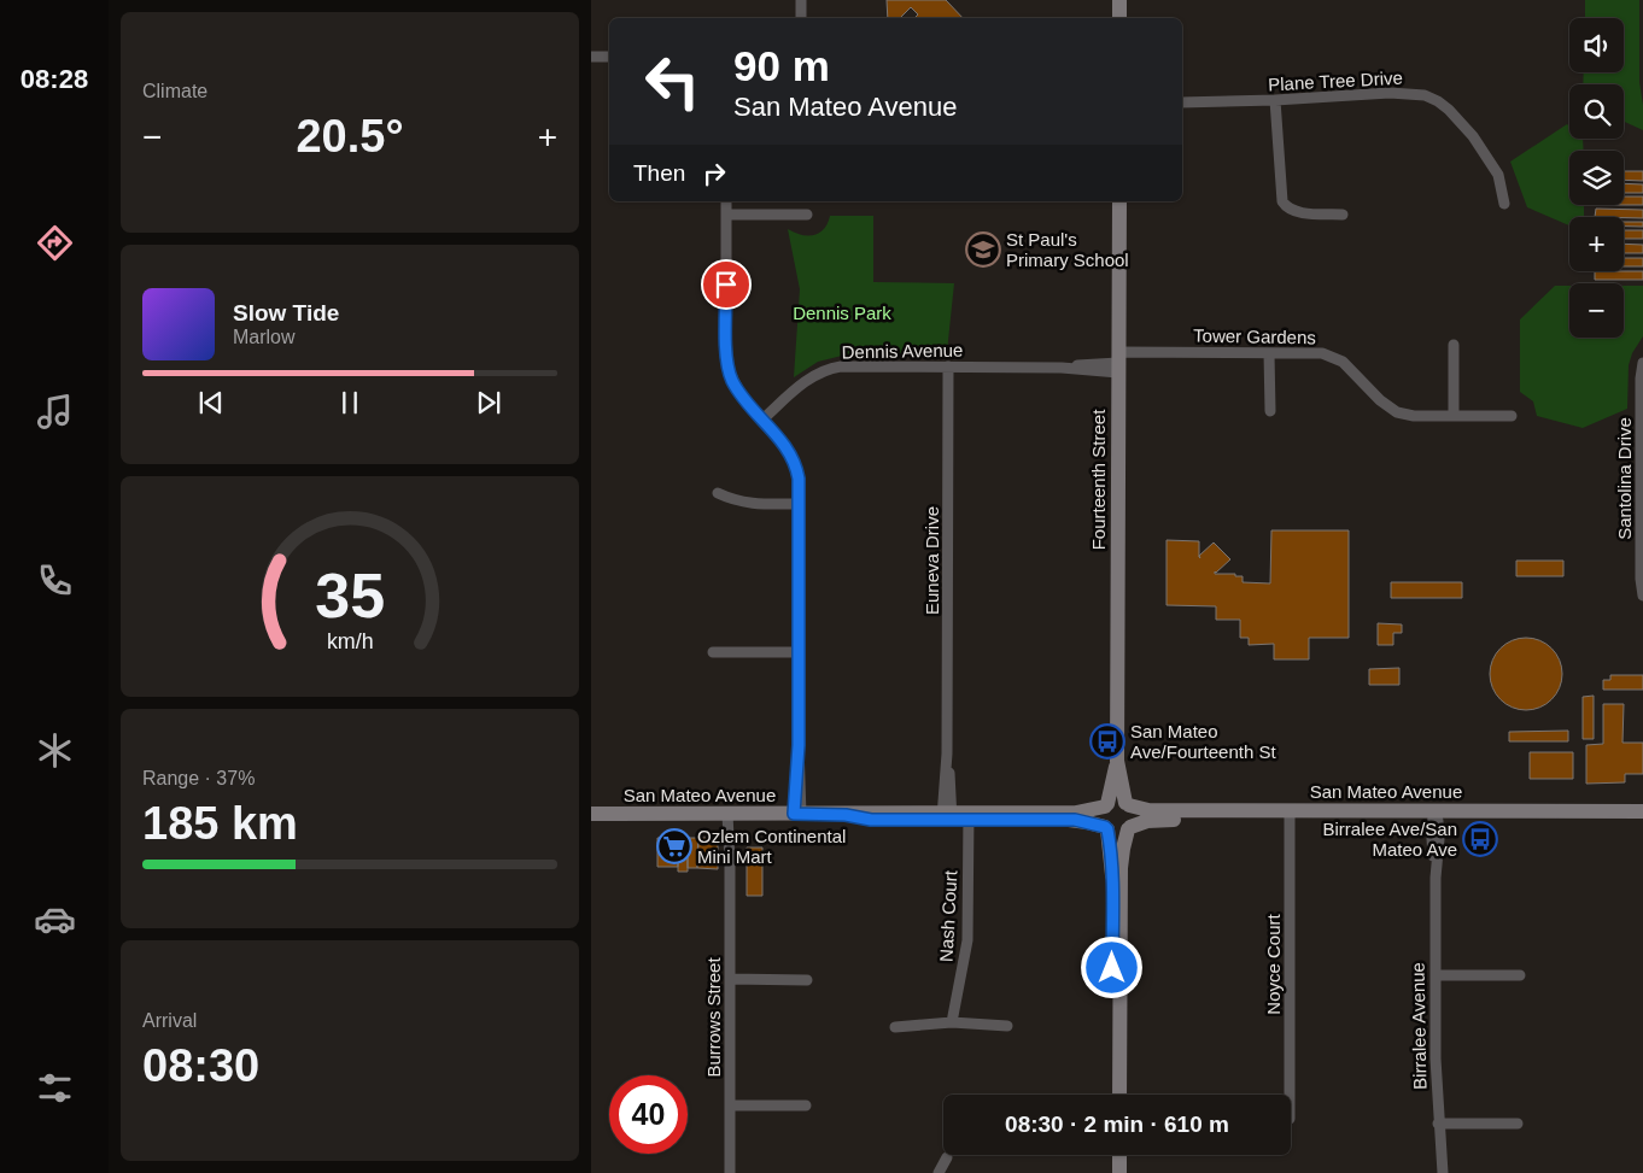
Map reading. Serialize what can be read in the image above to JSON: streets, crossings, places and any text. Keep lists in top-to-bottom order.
{
  "streets": {
    "street": [
      "Plane Tree Drive",
      "Tower Gardens",
      "Dennis Avenue",
      "Santolina Drive",
      "Fourteenth Street",
      "Euneva Drive",
      "San Mateo Avenue",
      "Nash Court",
      "Noyce Court",
      "Burrows Street",
      "Birralee Avenue"
    ]
  },
  "crossings": [
    ["Tower Gardens", "Dennis Avenue"],
    ["Tower Gardens", "Fourteenth Street"],
    ["Dennis Avenue", "Fourteenth Street"],
    ["Dennis Avenue", "Euneva Drive"],
    ["Fourteenth Street", "San Mateo Avenue"],
    ["Euneva Drive", "San Mateo Avenue"],
    ["San Mateo Avenue", "Nash Court"],
    ["San Mateo Avenue", "Noyce Court"],
    ["San Mateo Avenue", "Burrows Street"],
    ["San Mateo Avenue", "Birralee Avenue"]
  ],
  "parks": ["Dennis Park"],
  "places": {
    "school or university": ["St Paul's Primary School"],
    "bus stop": ["San Mateo Ave/Fourteenth St", "Birralee Ave/San Mateo Ave"],
    "supermarket": ["Ozlem Continental Mini Mart"]
  },
  "page": {
    "tabs": "08:28",
    "tile": [
      "Climate",
      ["Range · 37%", "185 km"],
      ["Arrival", "08:30"]
    ],
    "map_buttons": ["+", "−"],
    "turn": ["90 m", "San Mateo Avenue"],
    "heat": ["−", "20.5°", "+"],
    "then": "Then",
    "song": ["Slow Tide", "Marlow"],
    "limit": "40",
    "trip": "08:30 · 2 min · 610 m",
    "gauge": ["35", "km/h"]
  }
}
